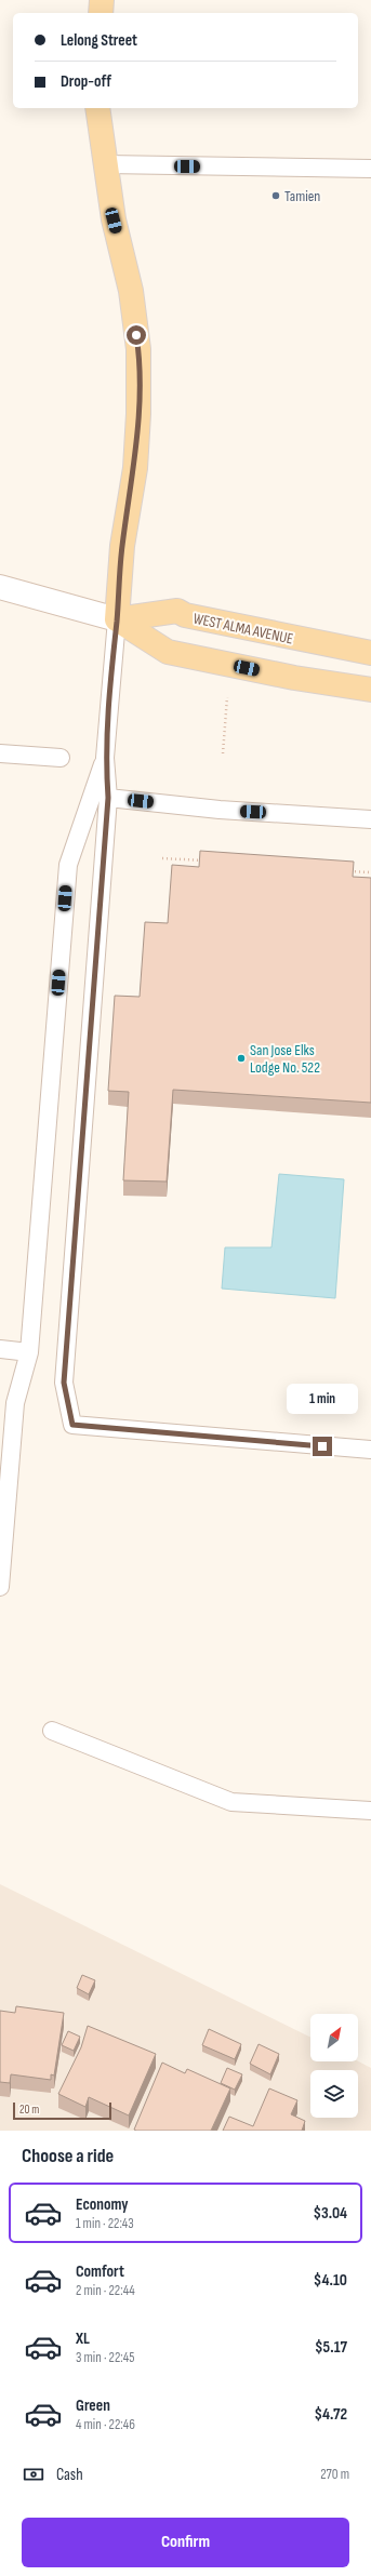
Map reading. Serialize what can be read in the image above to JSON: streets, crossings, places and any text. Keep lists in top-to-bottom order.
{
  "streets": {
    "main road": ["WEST ALMA AVENUE"]
  },
  "places": ["Tamien", "San Jose Elks Lodge No. 522"],
  "scale_bar": "20 m",
  "north": "top right",
  "page": {
    "banner": ["Lelong Street", "Drop-off"],
    "bubble": "1 min",
    "scale": "20 m",
    "heading": "Choose a ride",
    "list": [
      {
        "name": "Economy",
        "note": "1 min · 22:43",
        "value": "$3.04"
      },
      {
        "name": "Comfort",
        "note": "2 min · 22:44",
        "value": "$4.10"
      },
      {
        "name": "XL",
        "note": "3 min · 22:45",
        "value": "$5.17"
      },
      {
        "name": "Green",
        "note": "4 min · 22:46",
        "value": "$4.72"
      }
    ],
    "pay": ["Cash", "270 m"],
    "buttons": "Confirm"
  }
}
